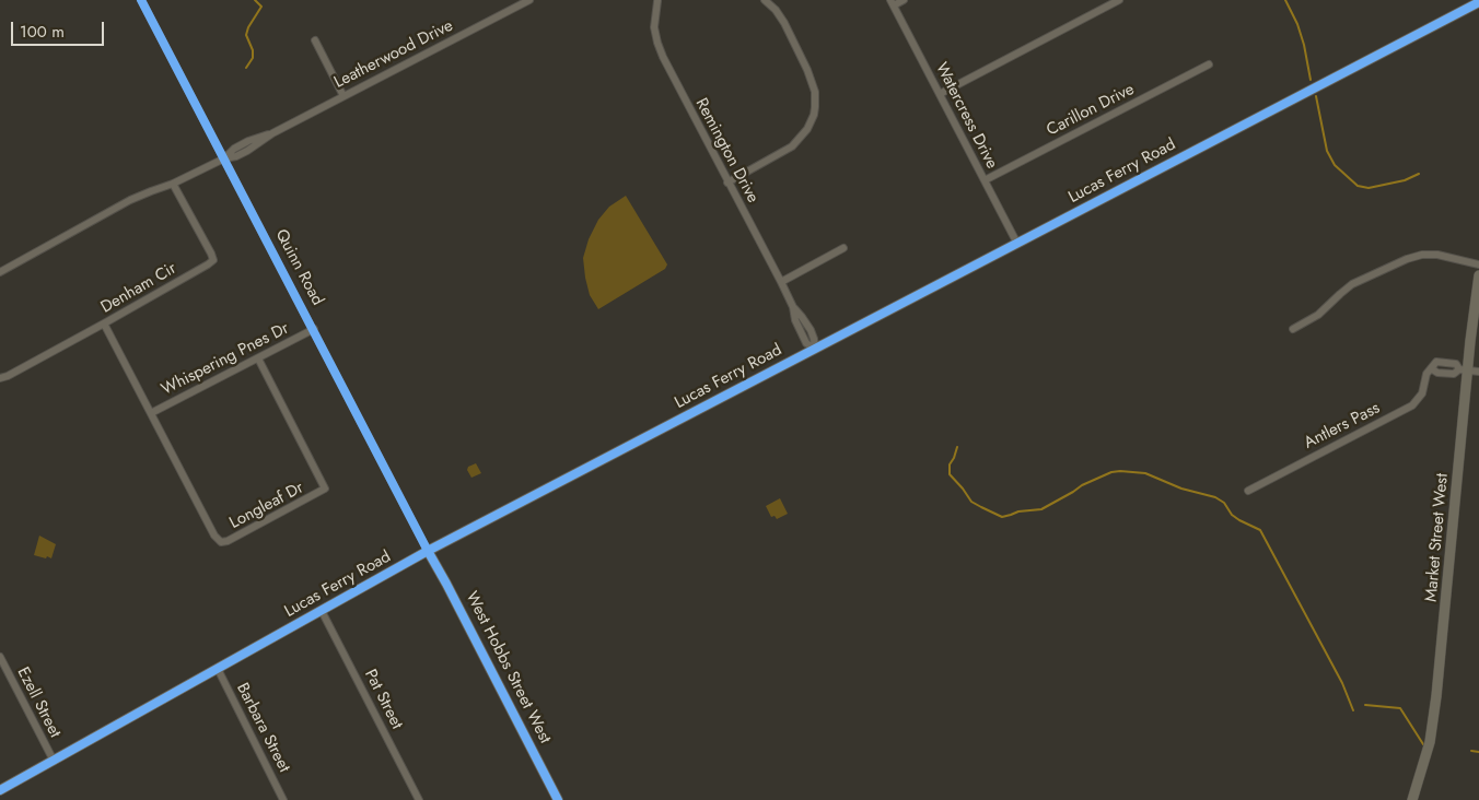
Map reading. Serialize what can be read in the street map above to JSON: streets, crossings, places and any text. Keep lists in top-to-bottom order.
{
  "streets": {
    "street": [
      "Leatherwood Drive",
      "Carillon Drive",
      "Watercress Drive",
      "Remington Drive",
      "Lucas Ferry Road",
      "Quinn Road",
      "Denham Cir",
      "Whispering Pnes Dr",
      "Antlers Pass",
      "Longleaf Dr",
      "Market Street West",
      "West Hobbs Street West",
      "Pat Street",
      "Ezell Street",
      "Barbara Street"
    ]
  },
  "crossings": [
    ["Leatherwood Drive", "Quinn Road"],
    ["Carillon Drive", "Watercress Drive"],
    ["Watercress Drive", "Lucas Ferry Road"],
    ["Remington Drive", "Lucas Ferry Road"],
    ["Lucas Ferry Road", "Quinn Road"],
    ["Lucas Ferry Road", "West Hobbs Street West"],
    ["Lucas Ferry Road", "Pat Street"],
    ["Lucas Ferry Road", "Ezell Street"],
    ["Lucas Ferry Road", "Barbara Street"],
    ["Quinn Road", "Whispering Pnes Dr"],
    ["Quinn Road", "West Hobbs Street West"],
    ["Denham Cir", "Longleaf Dr"],
    ["Whispering Pnes Dr", "Longleaf Dr"],
    ["Antlers Pass", "Market Street West"]
  ],
  "scale_bar": "100 m"
}
